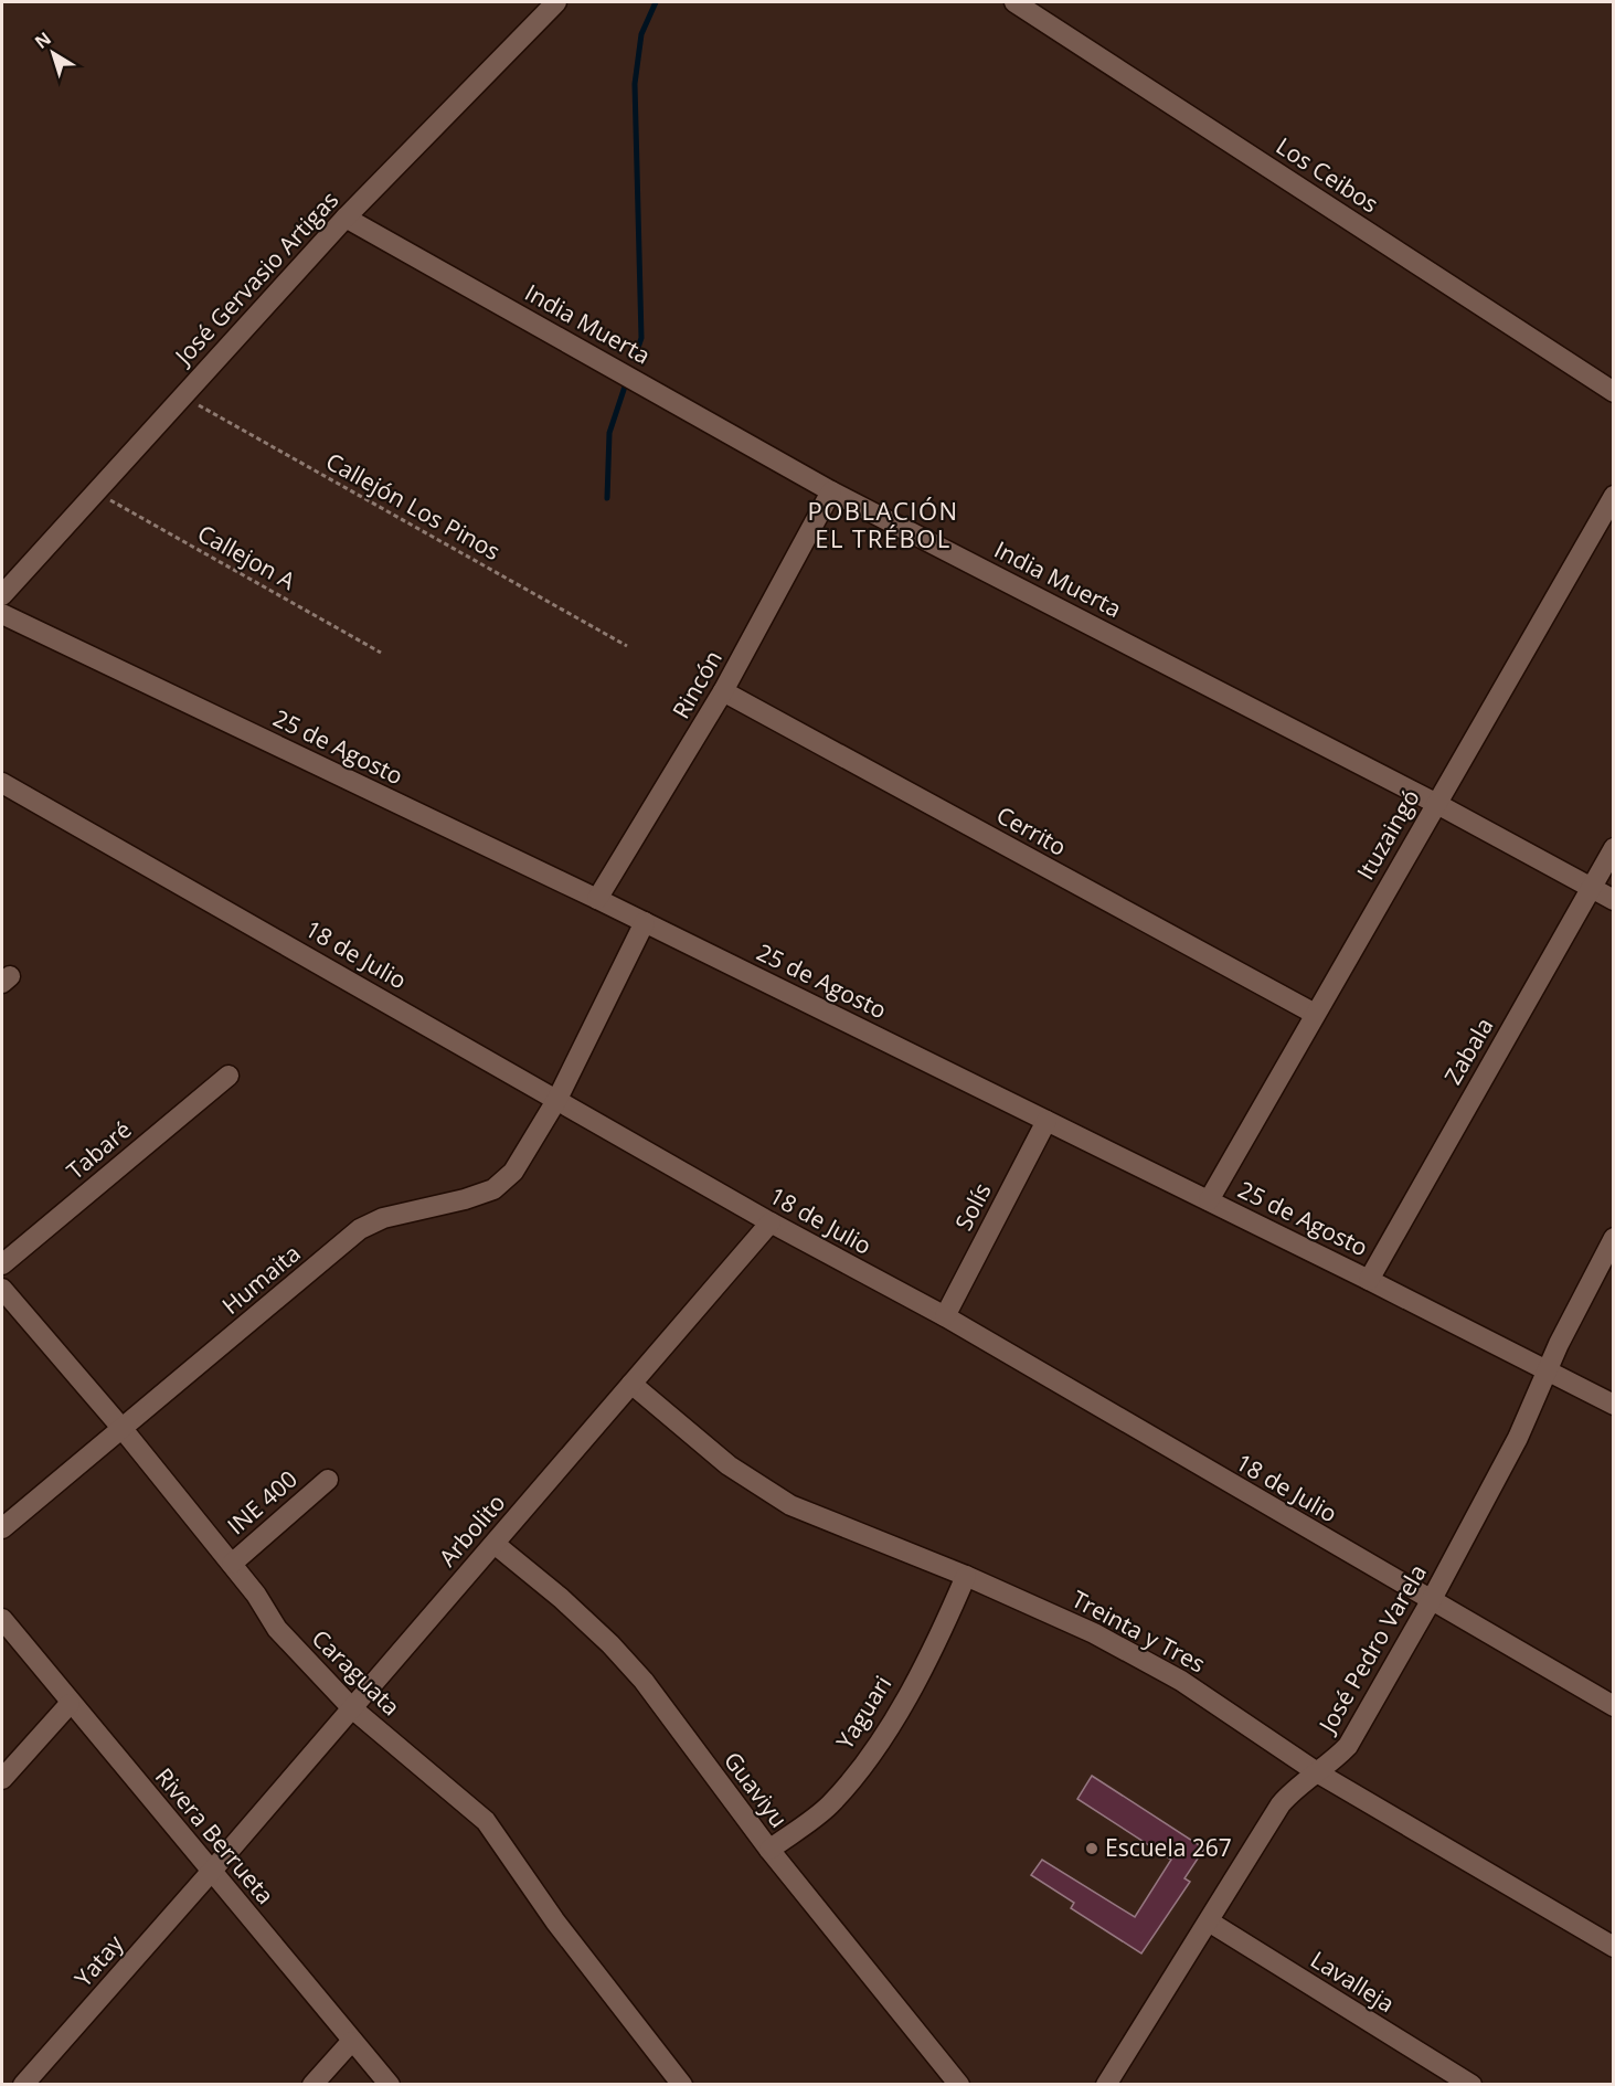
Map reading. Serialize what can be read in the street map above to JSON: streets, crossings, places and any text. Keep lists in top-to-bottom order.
{
  "streets": {
    "street": [
      "Los Ceibos",
      "José Gervasio Artigas",
      "India Muerta",
      "Rincón",
      "25 de Agosto",
      "Cerrito",
      "Ituzaingó",
      "18 de Julio",
      "Zabala",
      "Tabaré",
      "Solís",
      "Humaita",
      "INE 400",
      "Arbolito",
      "Treinta y Tres",
      "José Pedro Varela",
      "Caraguata",
      "Yaguari",
      "Guaviyu",
      "Rivera Berrueta",
      "Yatay",
      "Lavalleja"
    ],
    "path": ["Callejón Los Pinos", "Callejon A"]
  },
  "crossings": [
    ["José Gervasio Artigas", "India Muerta"],
    ["José Gervasio Artigas", "Callejón Los Pinos"],
    ["José Gervasio Artigas", "Callejon A"],
    ["India Muerta", "Rincón"],
    ["India Muerta", "Ituzaingó"],
    ["India Muerta", "Zabala"],
    ["Rincón", "25 de Agosto"],
    ["Rincón", "Cerrito"],
    ["25 de Agosto", "Ituzaingó"],
    ["25 de Agosto", "Zabala"],
    ["25 de Agosto", "Solís"],
    ["25 de Agosto", "José Pedro Varela"],
    ["Cerrito", "Ituzaingó"],
    ["18 de Julio", "Solís"],
    ["18 de Julio", "Humaita"],
    ["18 de Julio", "Arbolito"],
    ["18 de Julio", "José Pedro Varela"],
    ["Humaita", "Caraguata"],
    ["INE 400", "Caraguata"],
    ["Arbolito", "Treinta y Tres"],
    ["Arbolito", "Caraguata"],
    ["Arbolito", "Guaviyu"],
    ["Arbolito", "Rivera Berrueta"],
    ["Arbolito", "Yatay"],
    ["Treinta y Tres", "José Pedro Varela"],
    ["Treinta y Tres", "Yaguari"],
    ["José Pedro Varela", "Lavalleja"],
    ["Yaguari", "Guaviyu"],
    ["Rivera Berrueta", "Yatay"]
  ],
  "districts": ["POBLACIÓN EL TRÉBOL"],
  "places": ["Escuela 267"],
  "north": "top left"
}
